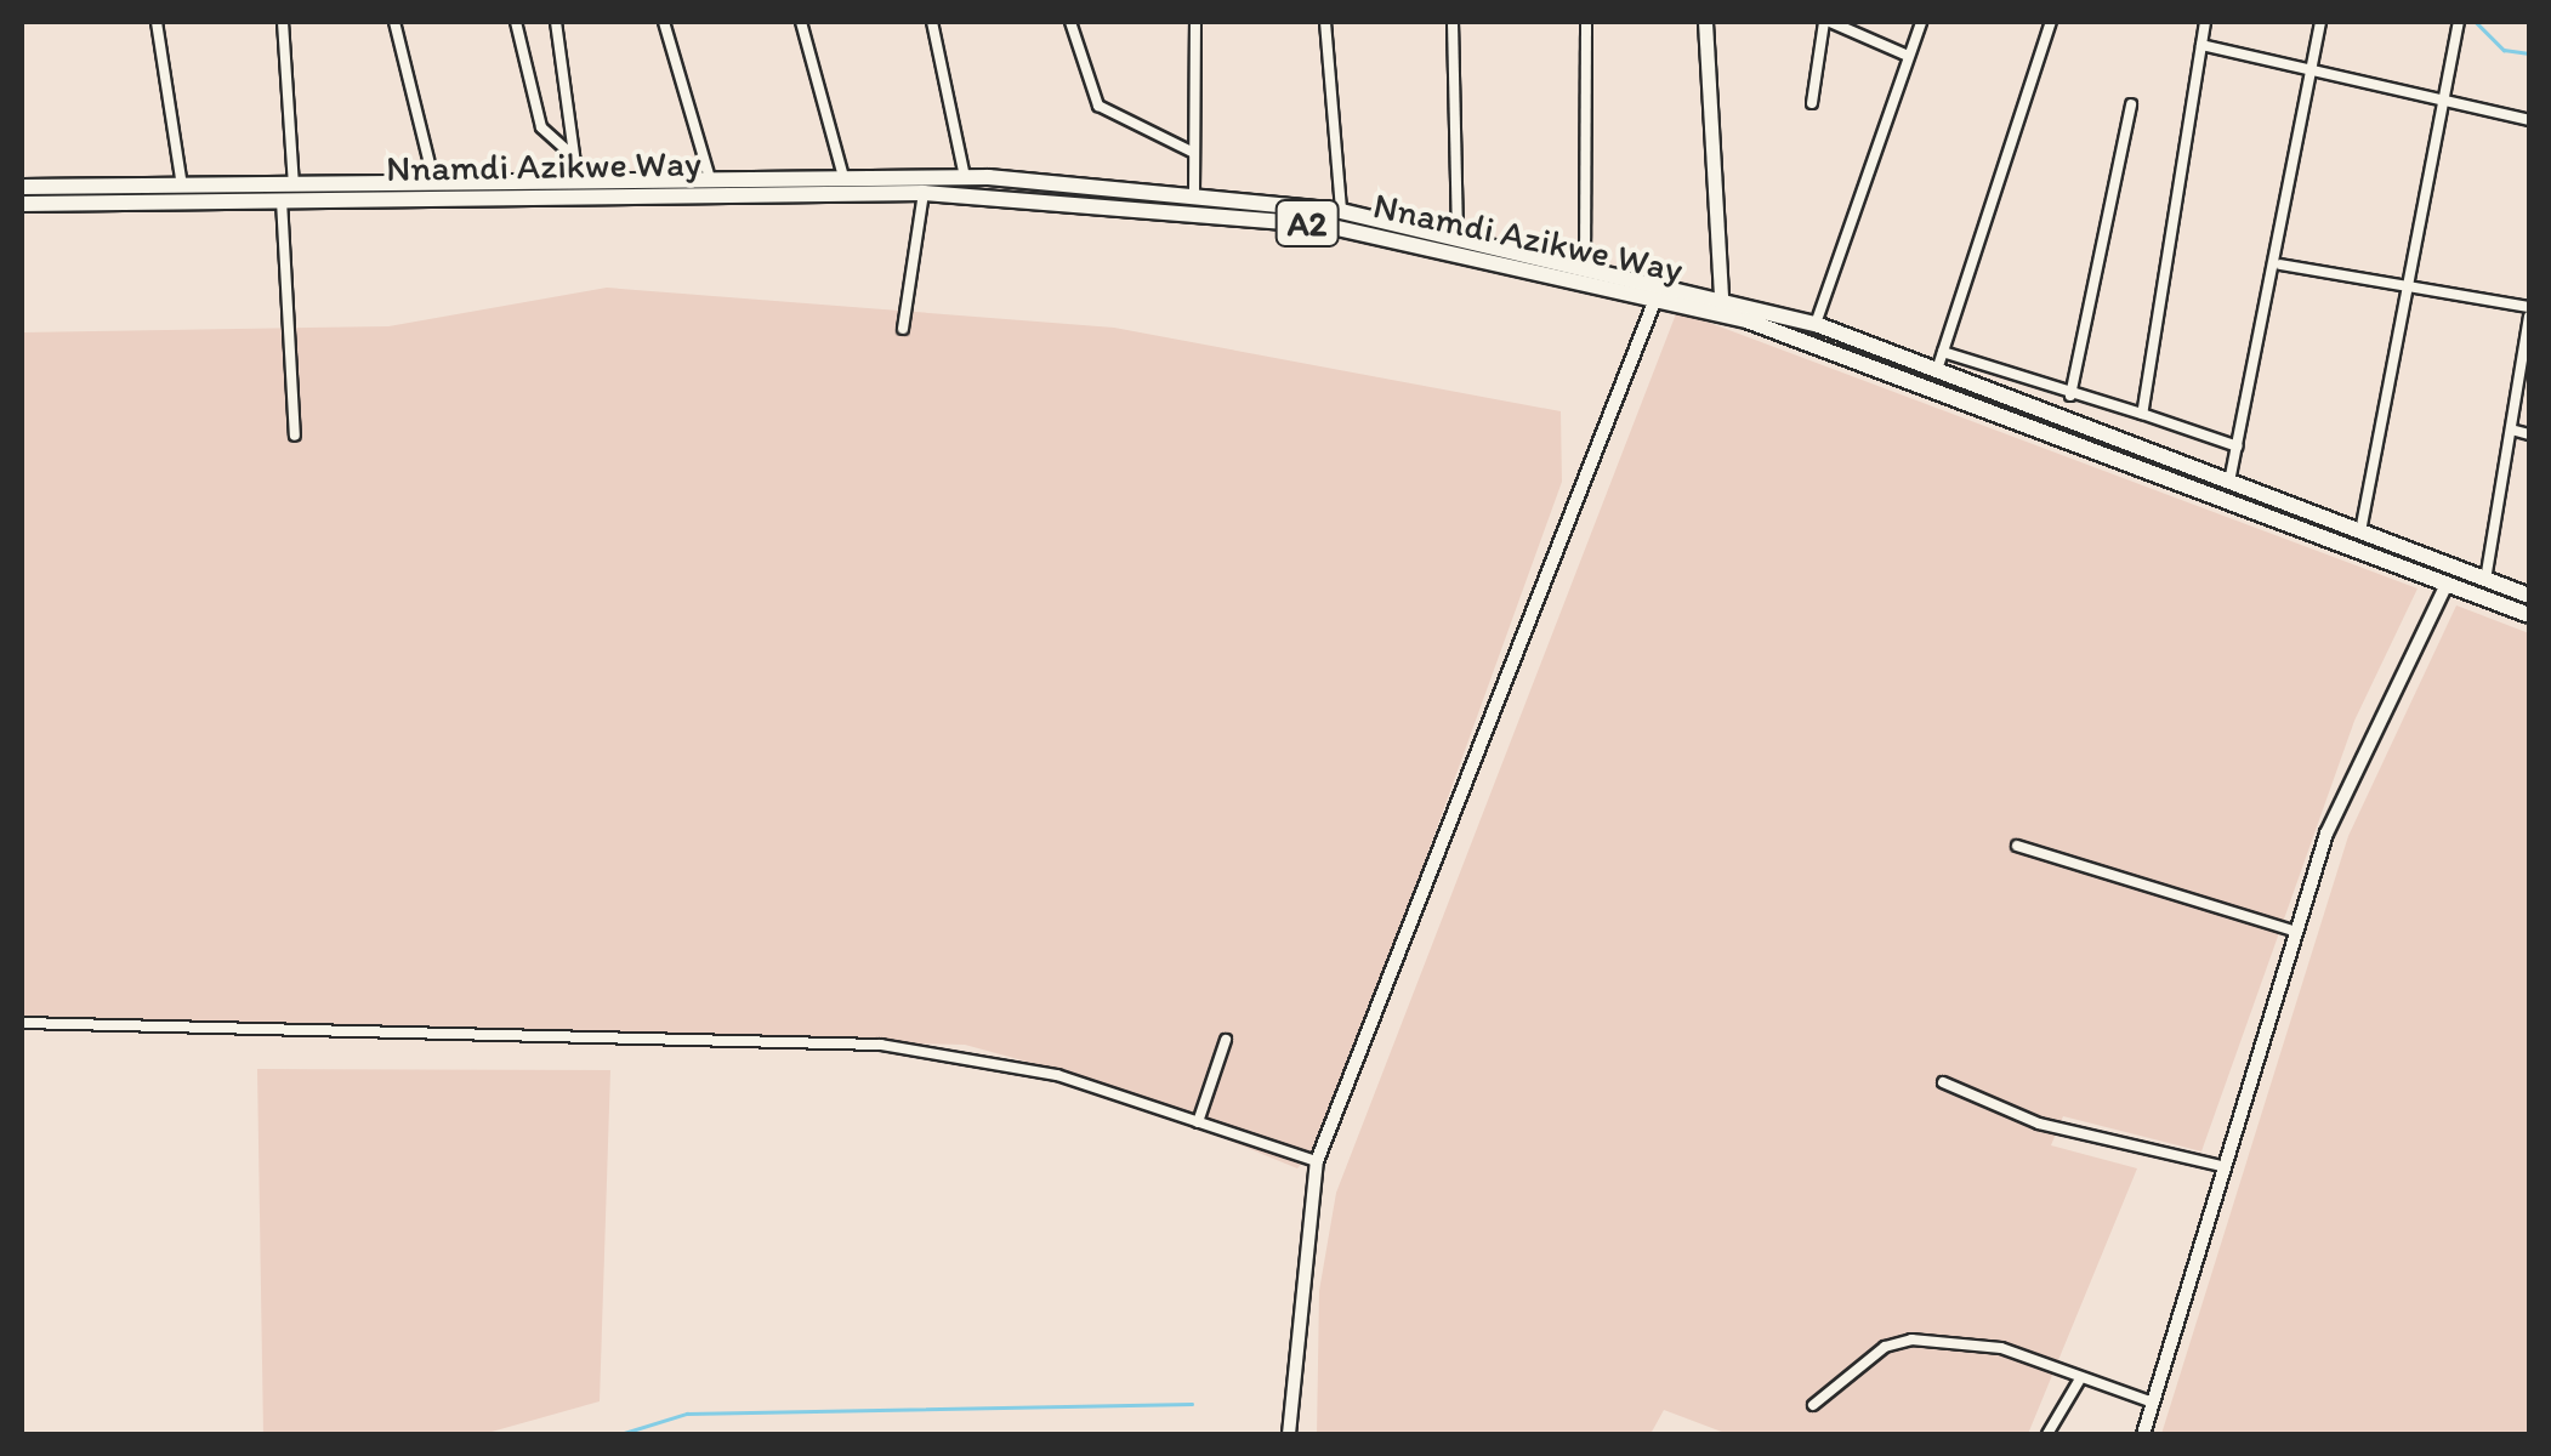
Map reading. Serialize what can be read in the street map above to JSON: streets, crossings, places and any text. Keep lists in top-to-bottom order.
{
  "streets": {
    "highway": ["Nnamdi Azikwe Way", "A2"]
  }
}
